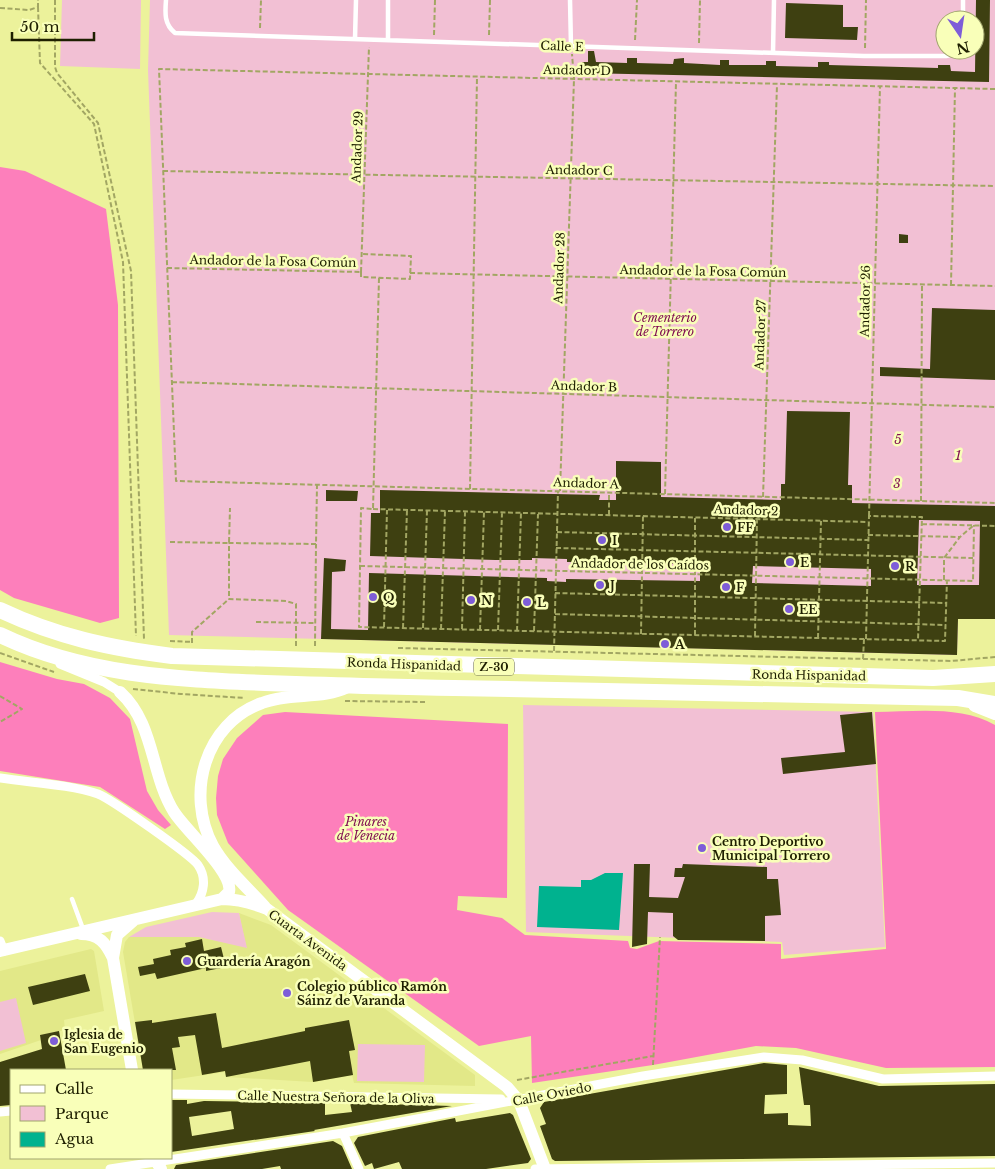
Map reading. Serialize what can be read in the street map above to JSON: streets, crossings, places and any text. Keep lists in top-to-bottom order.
{
  "streets": {
    "highway": ["Ronda Hispanidad", "Z-30"],
    "street": ["Cuarta Avenida", "Calle Oviedo", "Calle Nuestra Señora de la Oliva"],
    "lane": ["Calle E"],
    "path": [
      "Andador D",
      "Andador 29",
      "Andador C",
      "Andador de la Fosa Común",
      "Andador 28",
      "Andador 26",
      "Andador 27",
      "Andador B",
      "Andador A",
      "Andador 2",
      "Andador de los Caídos"
    ]
  },
  "crossings": [
    ["Calle E", "Andador 29"],
    ["Calle E", "Andador 28"],
    ["Andador D", "Andador 29"],
    ["Andador D", "Andador C"],
    ["Andador D", "Andador 28"],
    ["Andador D", "Andador 26"],
    ["Andador D", "Andador 27"],
    ["Andador 29", "Andador C"],
    ["Andador 29", "Andador de la Fosa Común"],
    ["Andador C", "Andador 28"],
    ["Andador C", "Andador 26"],
    ["Andador C", "Andador 27"],
    ["Andador de la Fosa Común", "Andador 28"],
    ["Andador de la Fosa Común", "Andador 26"],
    ["Andador de la Fosa Común", "Andador 27"],
    ["Andador 28", "Andador B"],
    ["Andador 28", "Andador A"],
    ["Andador 28", "Andador 2"],
    ["Andador 28", "Andador de los Caídos"],
    ["Andador 28", "Ronda Hispanidad"],
    ["Andador 26", "Andador B"],
    ["Andador 26", "Andador A"],
    ["Andador 27", "Andador B"],
    ["Andador 27", "Andador A"],
    ["Andador B", "Andador A"],
    ["Cuarta Avenida", "Calle Oviedo"]
  ],
  "parks": [
    "Cementerio de Torrero",
    "5",
    "1",
    "3",
    "Pinares de Venecia"
  ],
  "places": [
    "FF",
    "I",
    "E",
    "R",
    "J",
    "F",
    "Q",
    "N",
    "L",
    "EE",
    "A",
    "Centro Deportivo Municipal Torrero",
    "Guardería Aragón",
    "Colegio público Ramón Sáinz de Varanda",
    "Iglesia de San Eugenio"
  ],
  "legend": ["Calle", "Parque", "Agua"],
  "scale_bar": "50 m",
  "north": "bottom"
}
